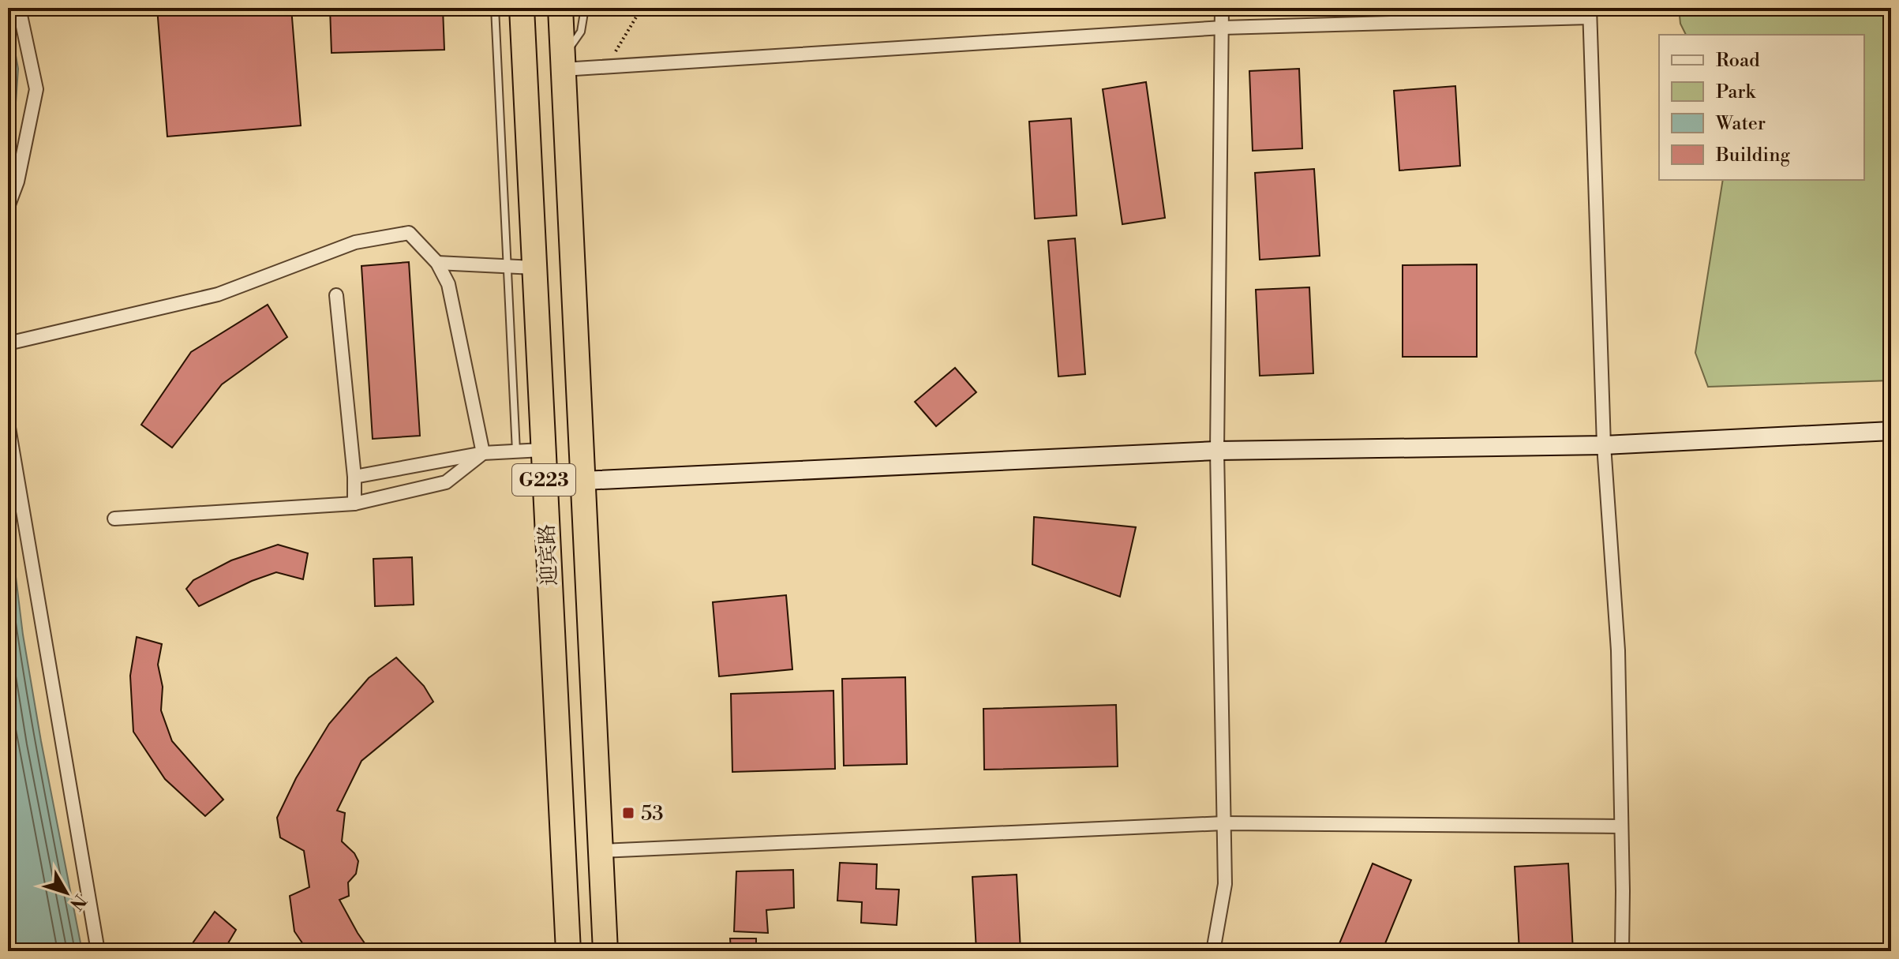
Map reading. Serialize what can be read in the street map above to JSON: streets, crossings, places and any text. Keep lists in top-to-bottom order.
{
  "streets": {
    "highway": ["G223", "迎宾路"]
  },
  "places": {
    "transit": ["53"]
  },
  "legend": [
    "Road",
    "Park",
    "Water",
    "Building"
  ],
  "north": "bottom right"
}
